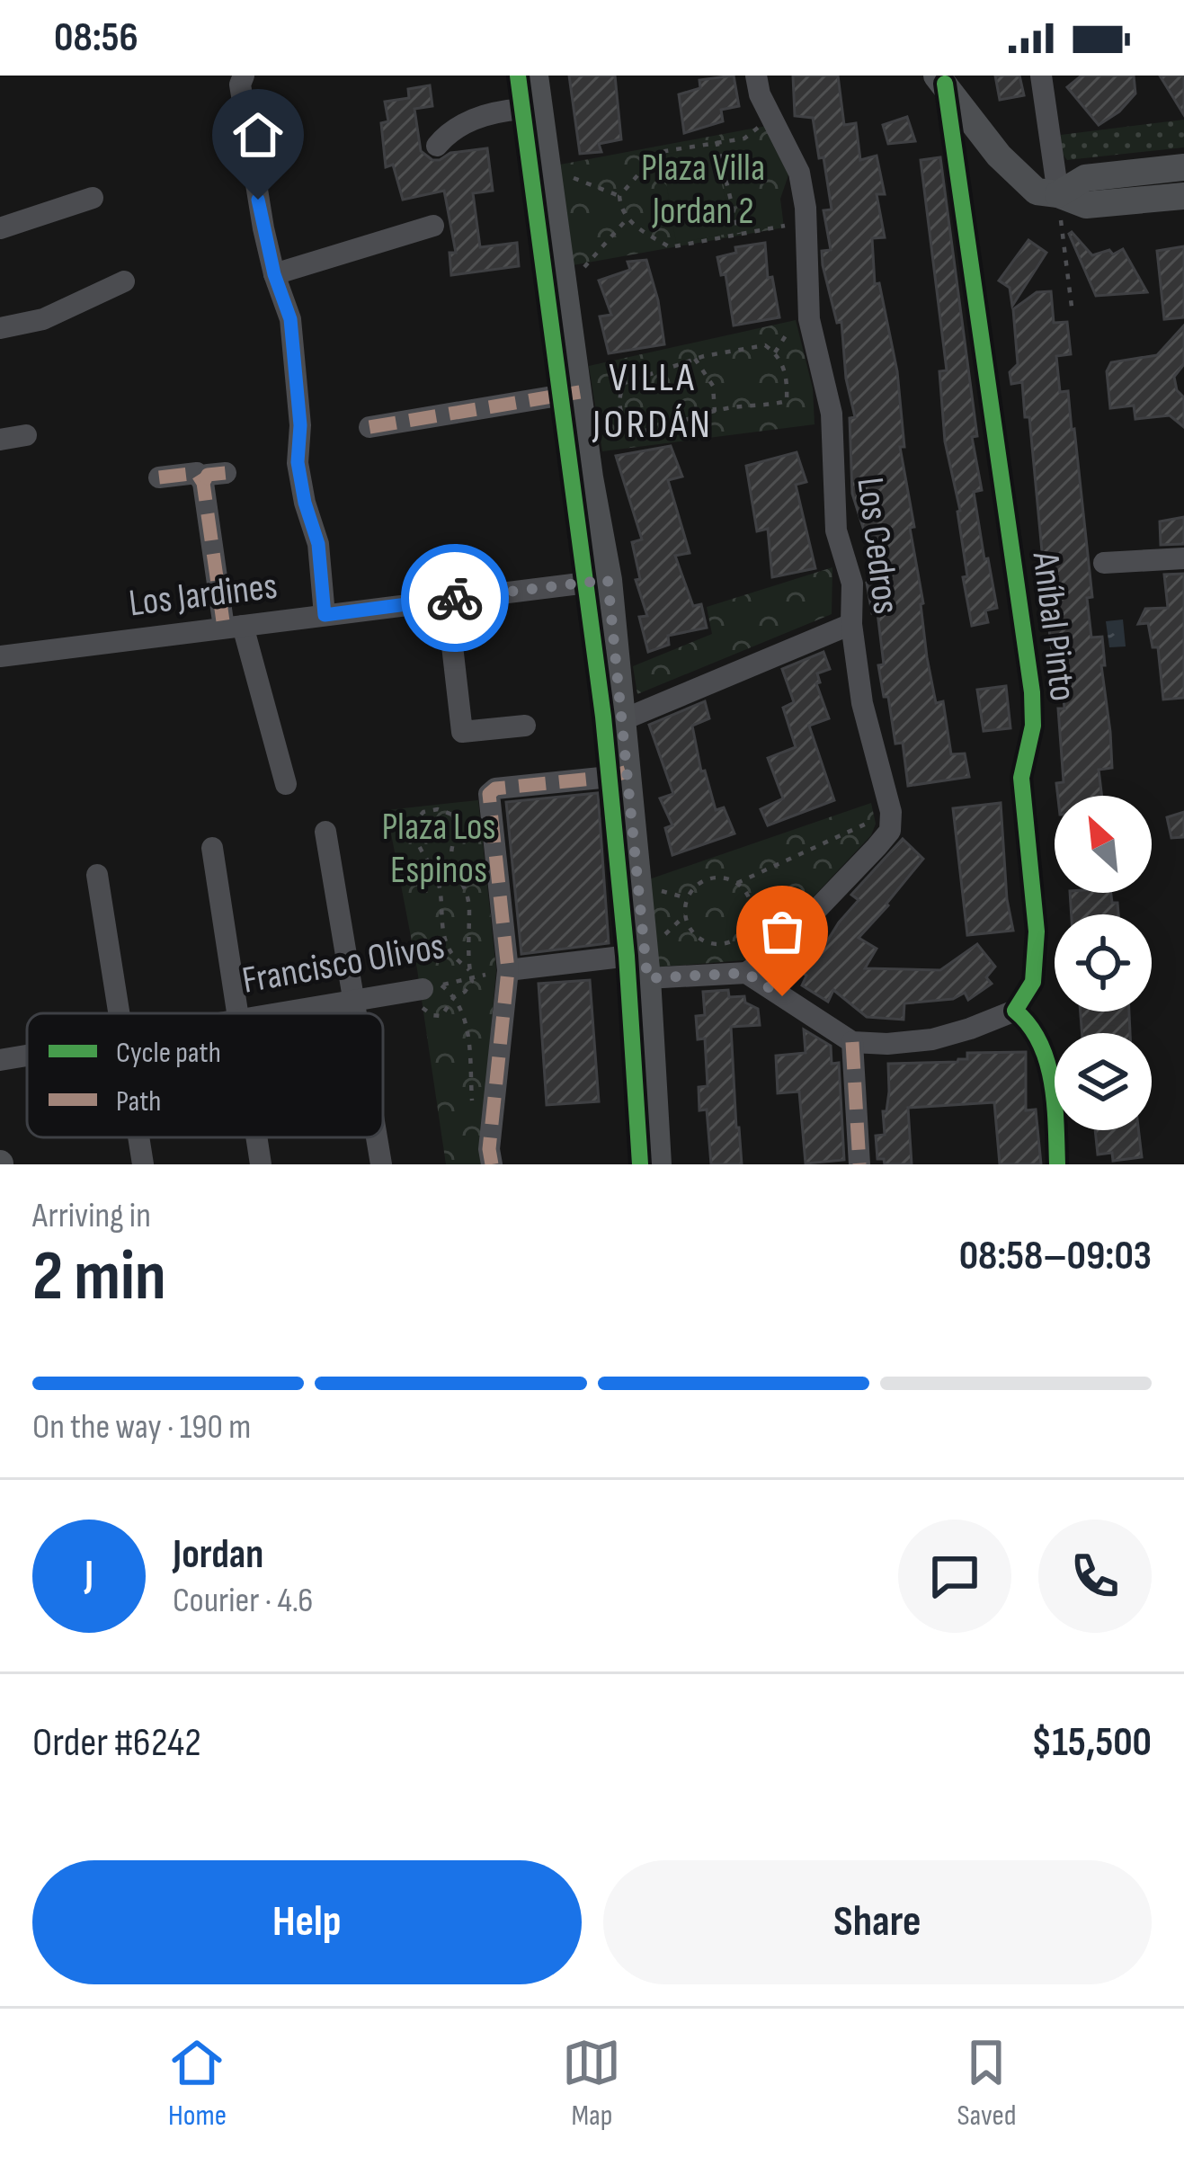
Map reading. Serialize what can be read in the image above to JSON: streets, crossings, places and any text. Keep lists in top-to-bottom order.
{
  "streets": {
    "street": [
      "Los Cedros",
      "Los Jardines",
      "Aníbal Pinto",
      "Francisco Olivos"
    ]
  },
  "districts": ["VILLA JORDÁN"],
  "parks": ["Plaza Villa Jordan 2", "Plaza Los Espinos"],
  "legend": ["Cycle path", "Path"],
  "north": "top left",
  "page": {
    "status": "08:56",
    "heading": ["2 min", "Arriving in", "08:58–09:03"],
    "panel": [
      "Jordan",
      "Courier · 4.6",
      "Order #6242",
      "$15,500"
    ],
    "bar": "On the way · 190 m",
    "round": "J",
    "buttons": ["Help", "Share"],
    "tabs": ["Home", "Map", "Saved"]
  }
}
